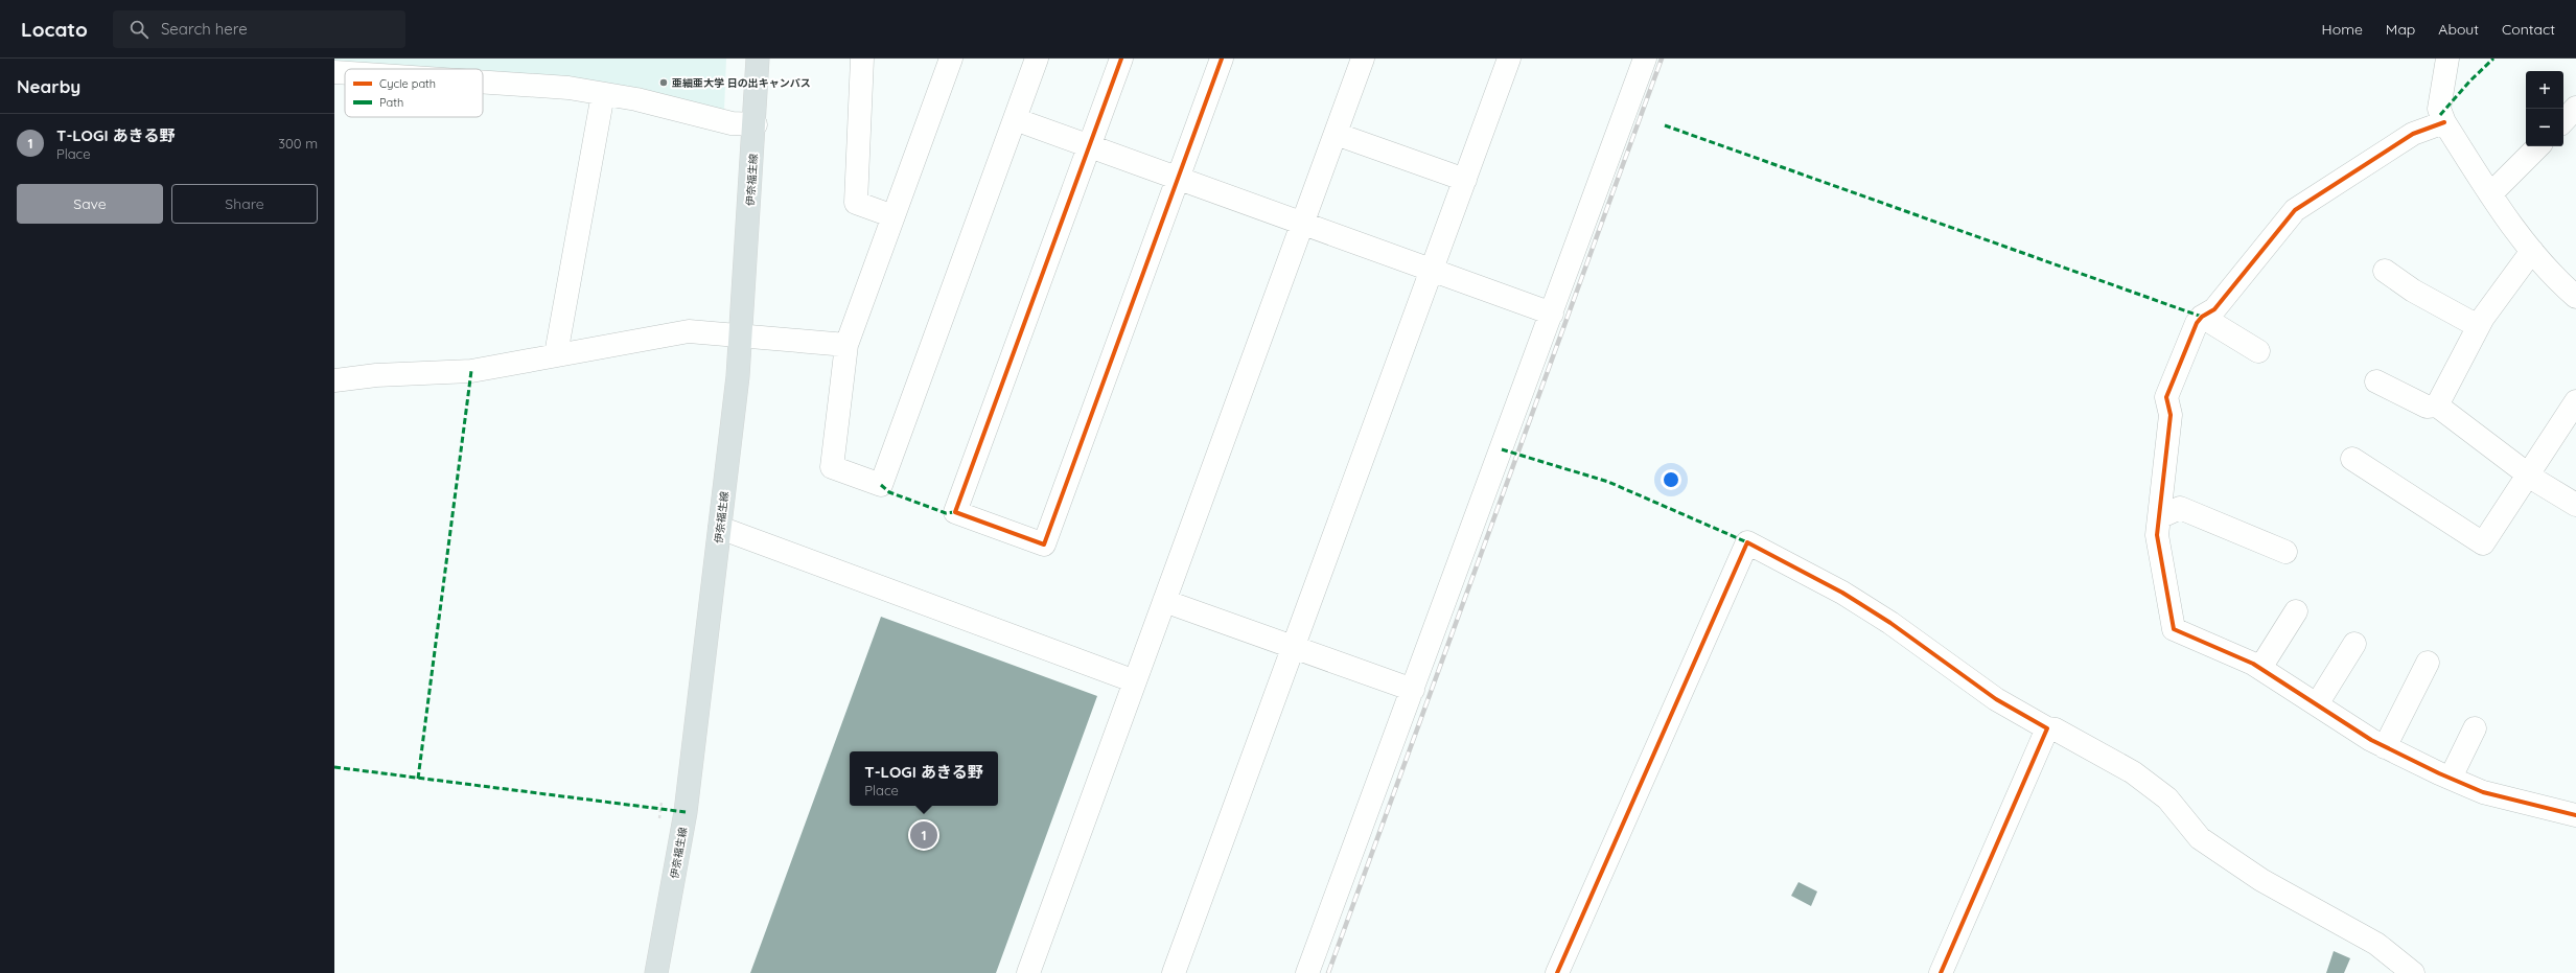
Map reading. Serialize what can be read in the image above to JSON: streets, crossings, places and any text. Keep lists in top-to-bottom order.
{
  "streets": {
    "main road": ["伊奈福生線"]
  },
  "places": ["亜細亜大学 日の出キャンパス"],
  "legend": ["Cycle path", "Path"],
  "page": {
    "header": "Locato",
    "search": "Search here",
    "nav": [
      "Home",
      "Map",
      "About",
      "Contact"
    ],
    "heading": "Nearby",
    "map_buttons": ["+", "−"],
    "list": [
      {
        "mark": "1",
        "name": "T-LOGI あきる野",
        "note": "Place",
        "value": "300 m"
      }
    ],
    "buttons": ["Save", "Share"],
    "popup": ["T-LOGI あきる野", "Place"],
    "pins": "1"
  }
}
